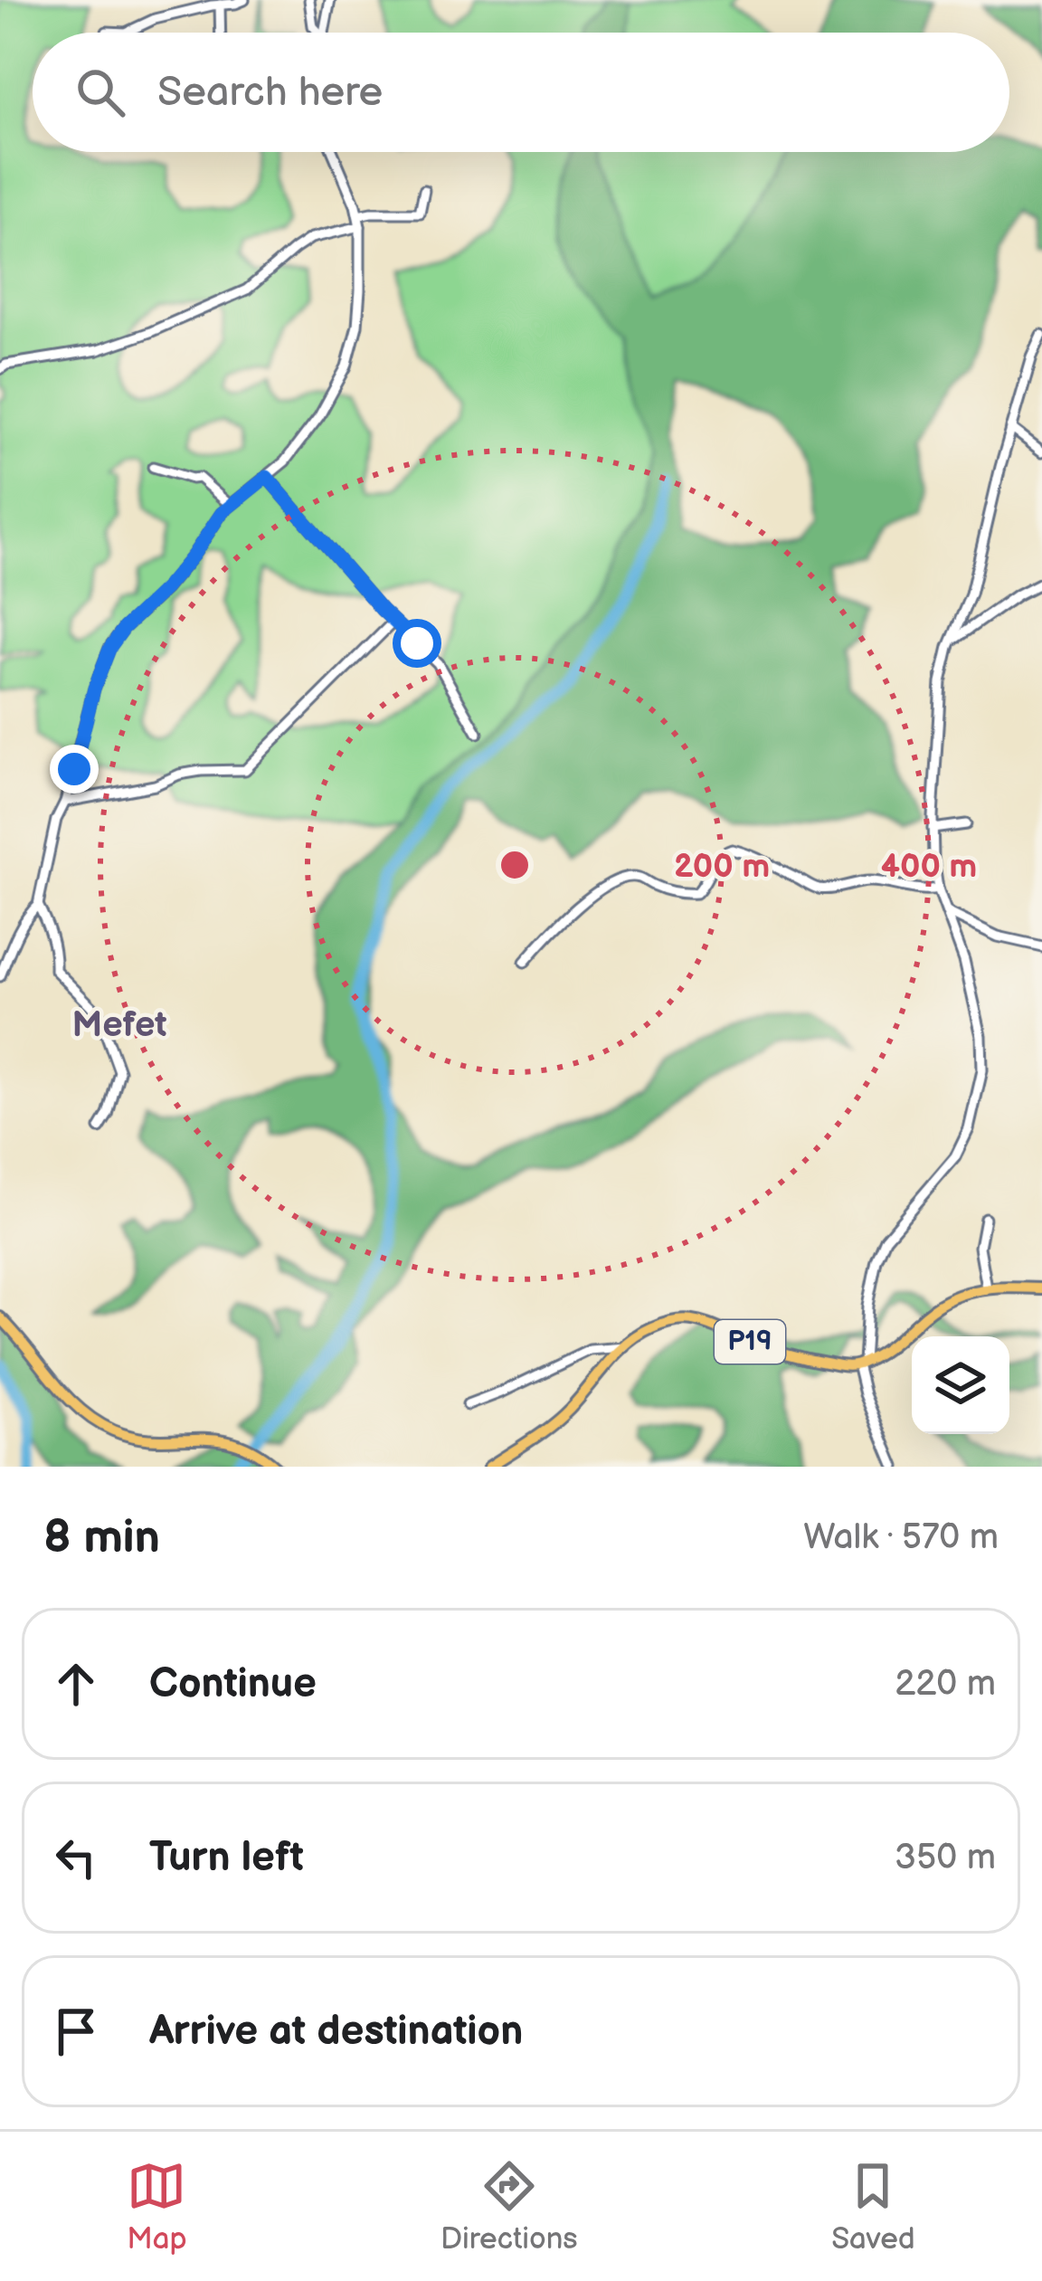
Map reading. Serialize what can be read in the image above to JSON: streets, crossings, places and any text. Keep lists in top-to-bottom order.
{
  "streets": {
    "main road": ["P19"]
  },
  "districts": ["Mefet"],
  "page": {
    "search": "Search here",
    "heading": ["8 min", "Walk · 570 m"],
    "list": [
      ["Continue", "220 m"],
      ["Turn left", "350 m"],
      "Arrive at destination"
    ],
    "nav": ["Map", "Directions", "Saved"]
  },
  "rings": ["200 m", "400 m"]
}
